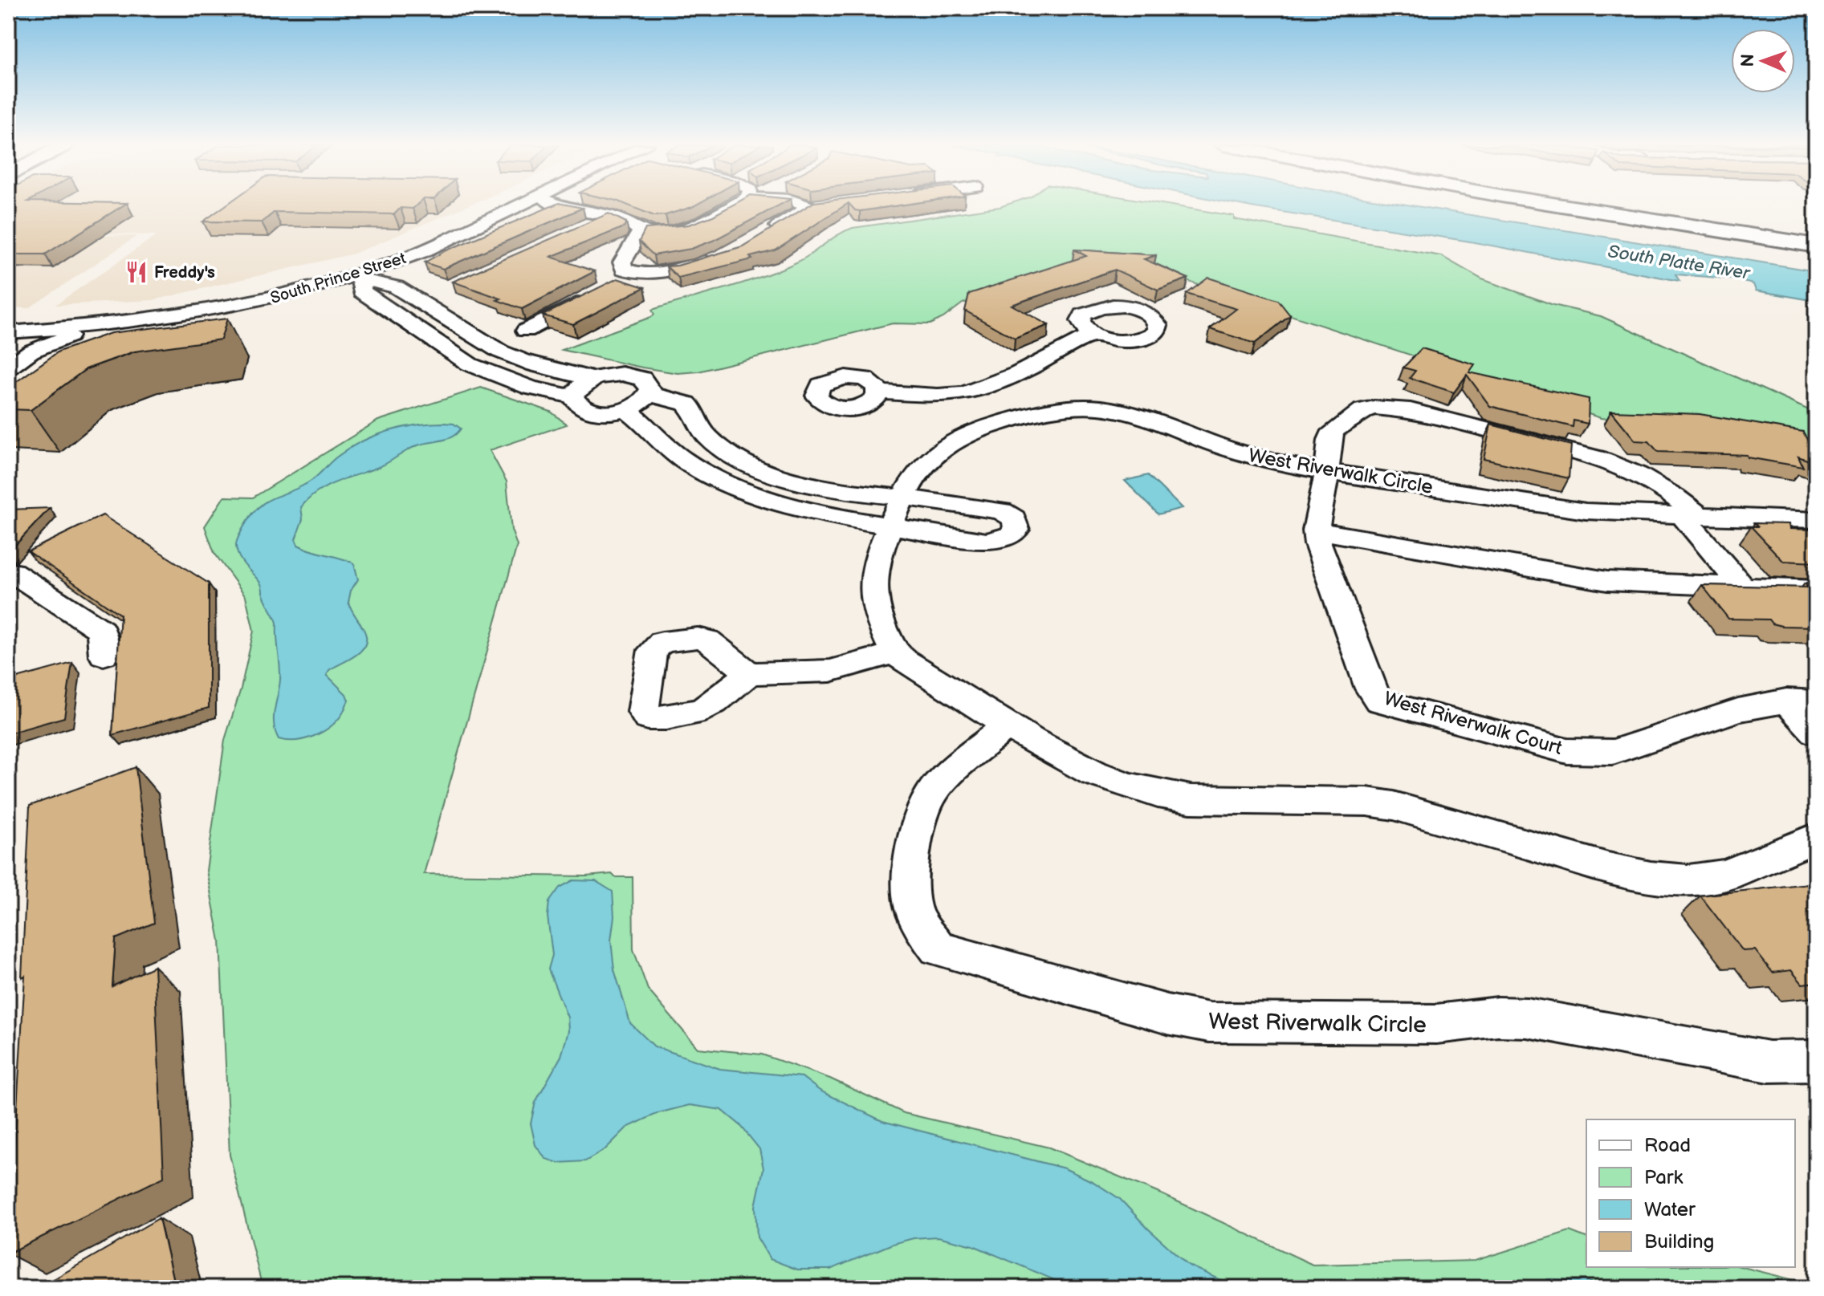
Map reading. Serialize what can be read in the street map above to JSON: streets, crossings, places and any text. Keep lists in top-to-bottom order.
{
  "streets": {
    "street": ["South Prince Street", "West Riverwalk Circle", "West Riverwalk Court"]
  },
  "crossings": [
    ["West Riverwalk Circle", "West Riverwalk Court"]
  ],
  "water": ["South Platte River"],
  "places": {
    "restaurant": ["Freddy's"]
  },
  "legend": [
    "Road",
    "Park",
    "Water",
    "Building"
  ],
  "north": "left"
}
